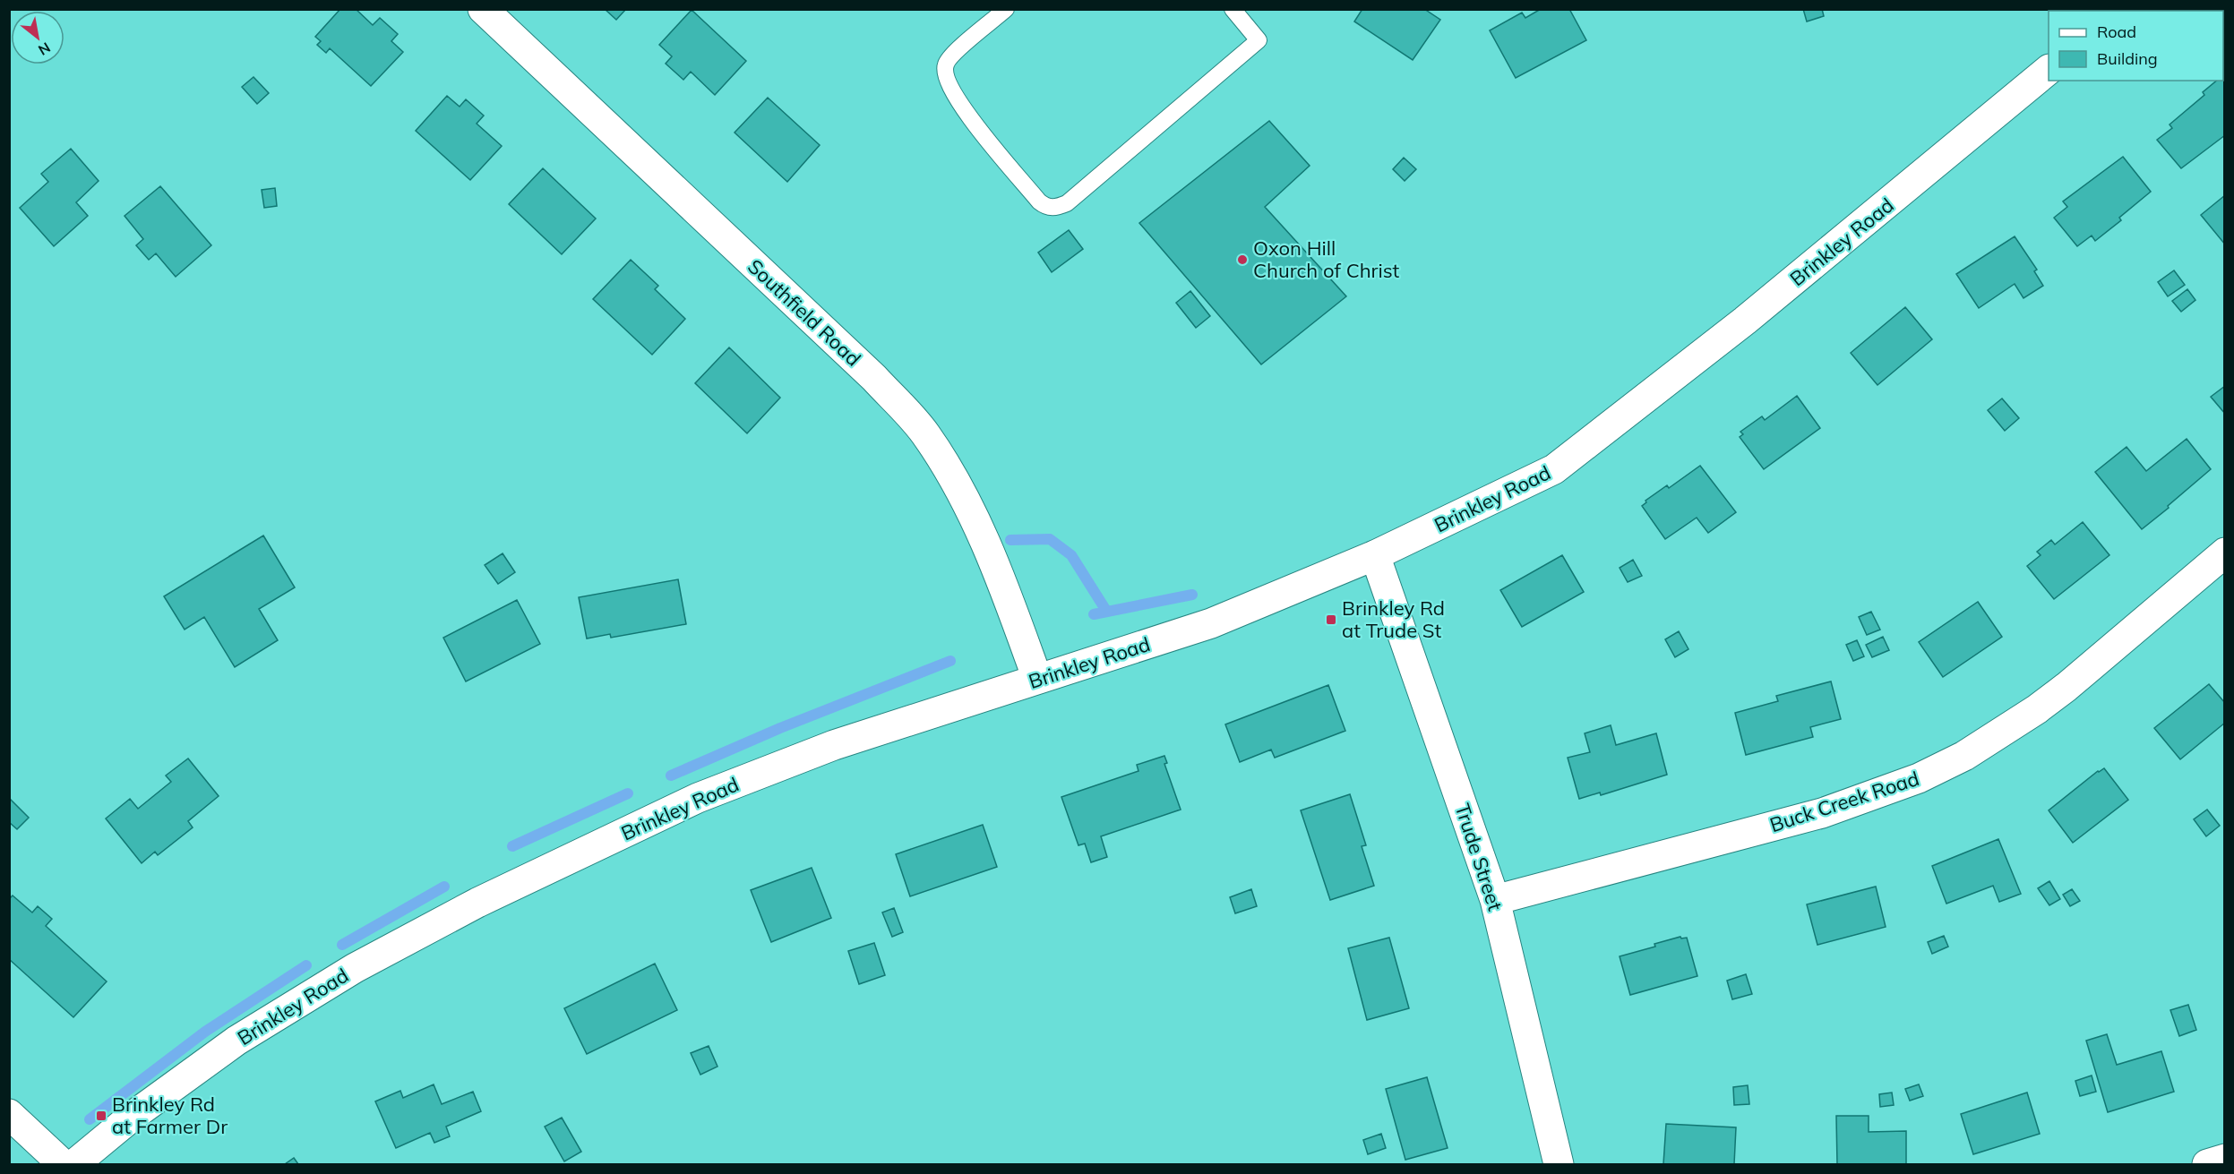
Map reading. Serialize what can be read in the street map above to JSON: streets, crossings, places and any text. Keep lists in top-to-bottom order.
{
  "streets": {
    "street": [
      "Brinkley Road",
      "Southfield Road",
      "Buck Creek Road",
      "Trude Street"
    ]
  },
  "crossings": [
    ["Brinkley Road", "Southfield Road"],
    ["Brinkley Road", "Trude Street"],
    ["Buck Creek Road", "Trude Street"]
  ],
  "places": {
    "other": ["Oxon Hill Church of Christ"],
    "transit": ["Brinkley Rd at Trude St", "Brinkley Rd at Farmer Dr"]
  },
  "legend": ["Road", "Building"],
  "north": "bottom right"
}
